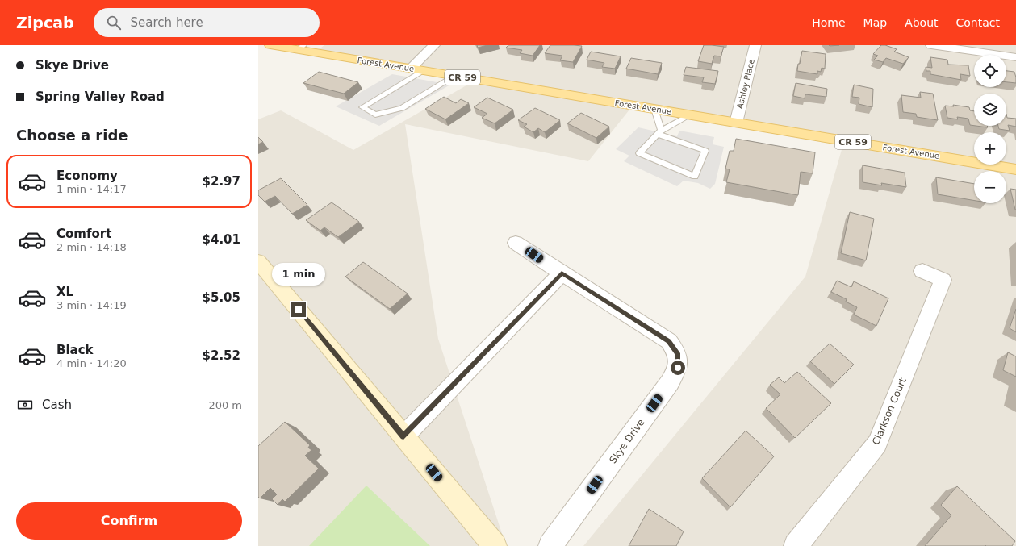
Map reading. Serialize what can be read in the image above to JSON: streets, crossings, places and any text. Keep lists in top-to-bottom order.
{
  "streets": {
    "main road": ["Forest Avenue", "CR 59"],
    "street": ["Ashley Place", "Clarkson Court", "Skye Drive"]
  },
  "crossings": [
    ["Forest Avenue", "Ashley Place"]
  ],
  "page": {
    "header": "Zipcab",
    "search": "Search here",
    "nav": [
      "Home",
      "Map",
      "About",
      "Contact"
    ],
    "banner": ["Skye Drive", "Spring Valley Road"],
    "map_buttons": ["+", "−"],
    "heading": "Choose a ride",
    "list": [
      {
        "name": "Economy",
        "note": "1 min · 14:17",
        "value": "$2.97"
      },
      {
        "name": "Comfort",
        "note": "2 min · 14:18",
        "value": "$4.01"
      },
      {
        "name": "XL",
        "note": "3 min · 14:19",
        "value": "$5.05"
      },
      {
        "name": "Black",
        "note": "4 min · 14:20",
        "value": "$2.52"
      }
    ],
    "bubble": "1 min",
    "pay": ["Cash", "200 m"],
    "buttons": "Confirm"
  }
}
